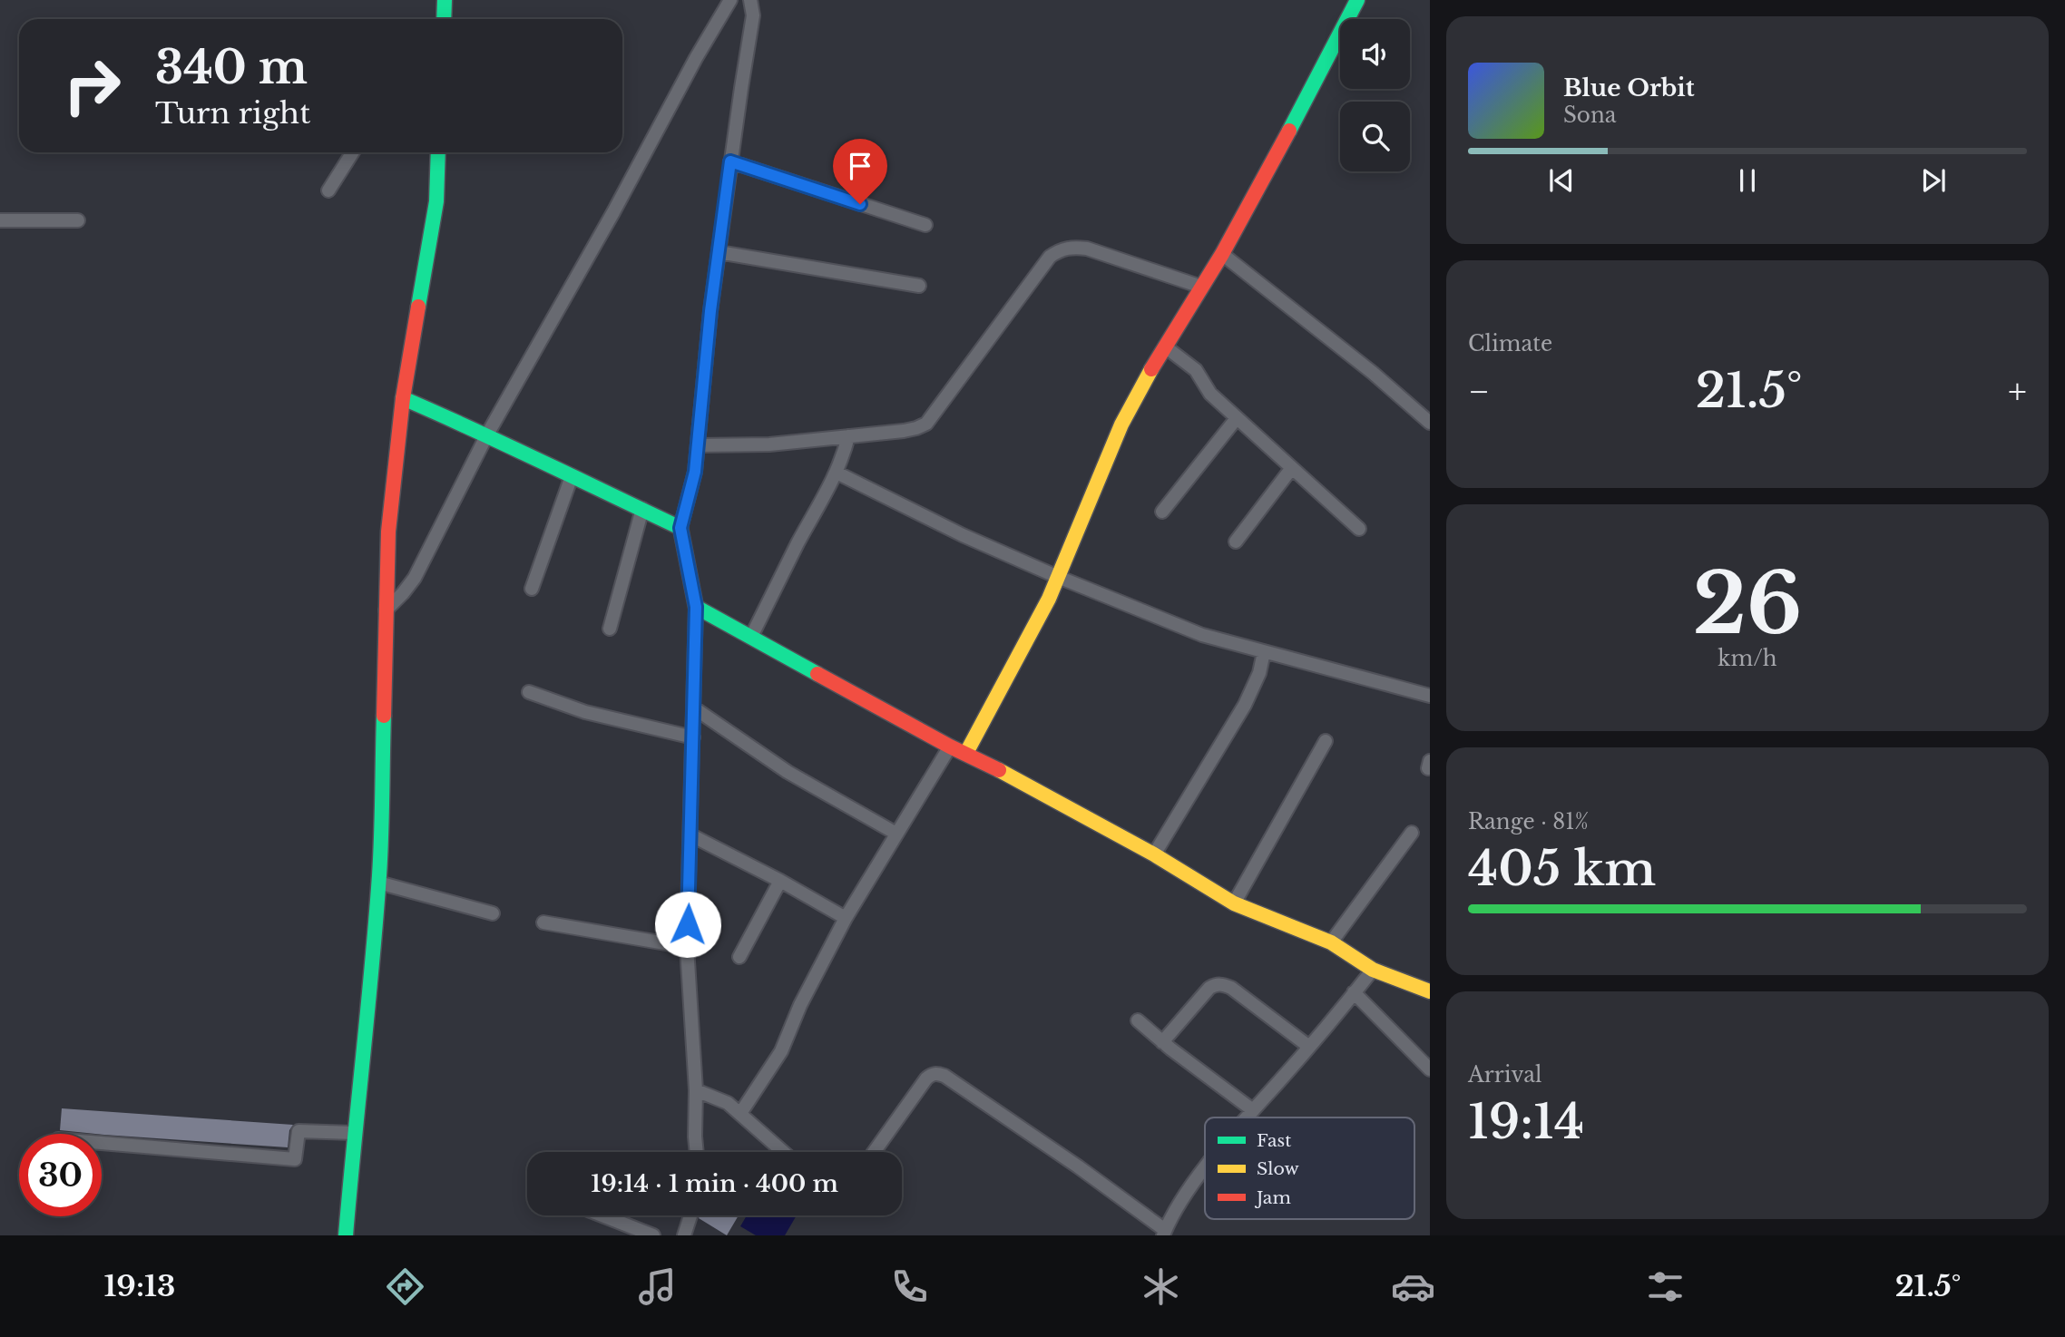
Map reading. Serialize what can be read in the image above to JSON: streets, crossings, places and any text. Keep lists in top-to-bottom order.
{
  "legend": ["Fast", "Slow", "Jam"],
  "page": {
    "turn": ["340 m", "Turn right"],
    "song": ["Blue Orbit", "Sona"],
    "tile": [
      "Climate",
      ["26", "km/h"],
      ["Range · 81%", "405 km"],
      ["Arrival", "19:14"]
    ],
    "heat": ["−", "21.5°", "+"],
    "limit": "30",
    "trip": "19:14 · 1 min · 400 m",
    "tabs": ["19:13", "21.5°"]
  }
}
